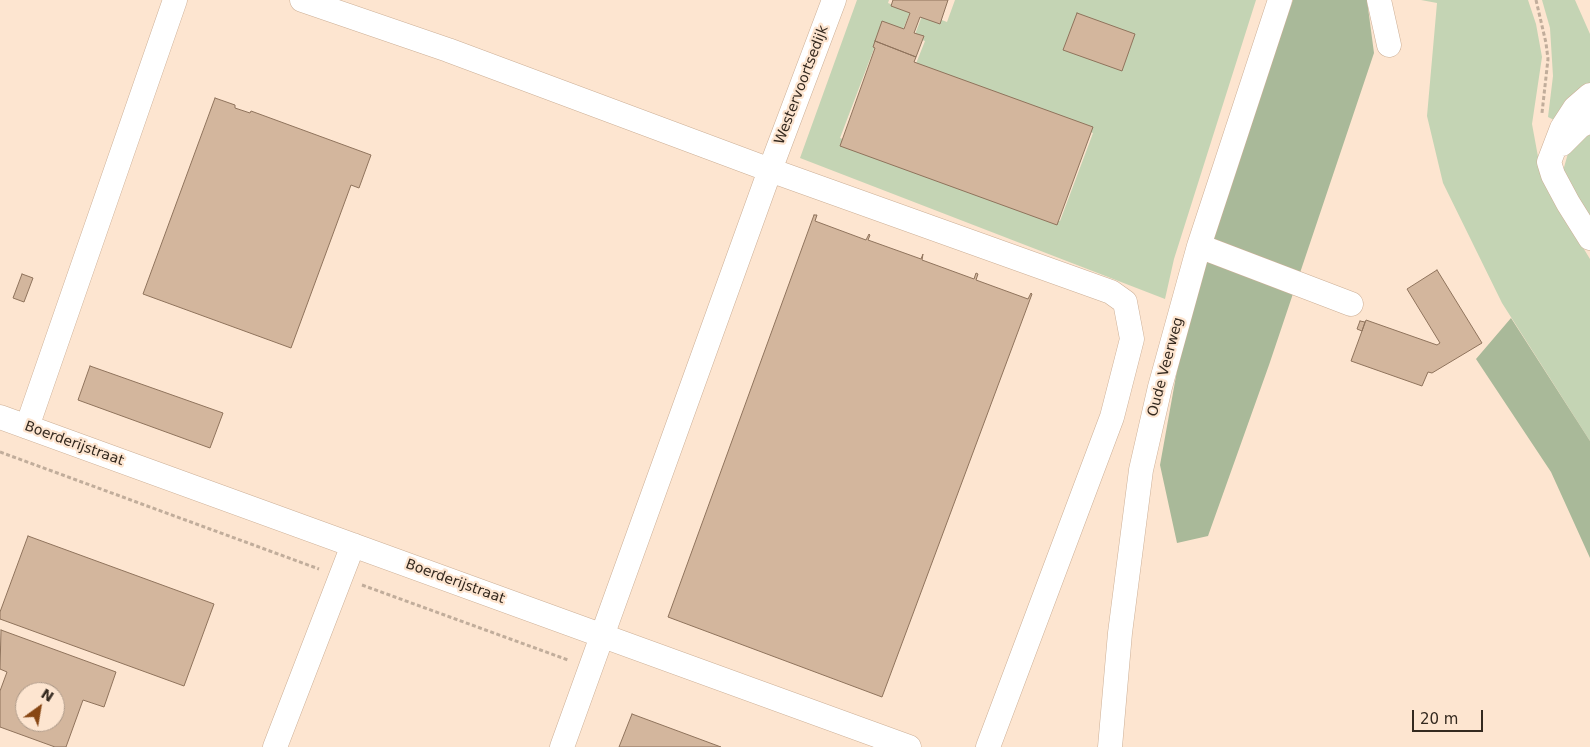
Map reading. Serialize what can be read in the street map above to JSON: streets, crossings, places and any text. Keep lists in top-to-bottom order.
{
  "streets": {
    "street": ["Westervoortsedijk", "Oude Veerweg", "Boerderijstraat"]
  },
  "crossings": [
    ["Westervoortsedijk", "Boerderijstraat"]
  ],
  "scale_bar": "20 m",
  "north": "top right"
}
